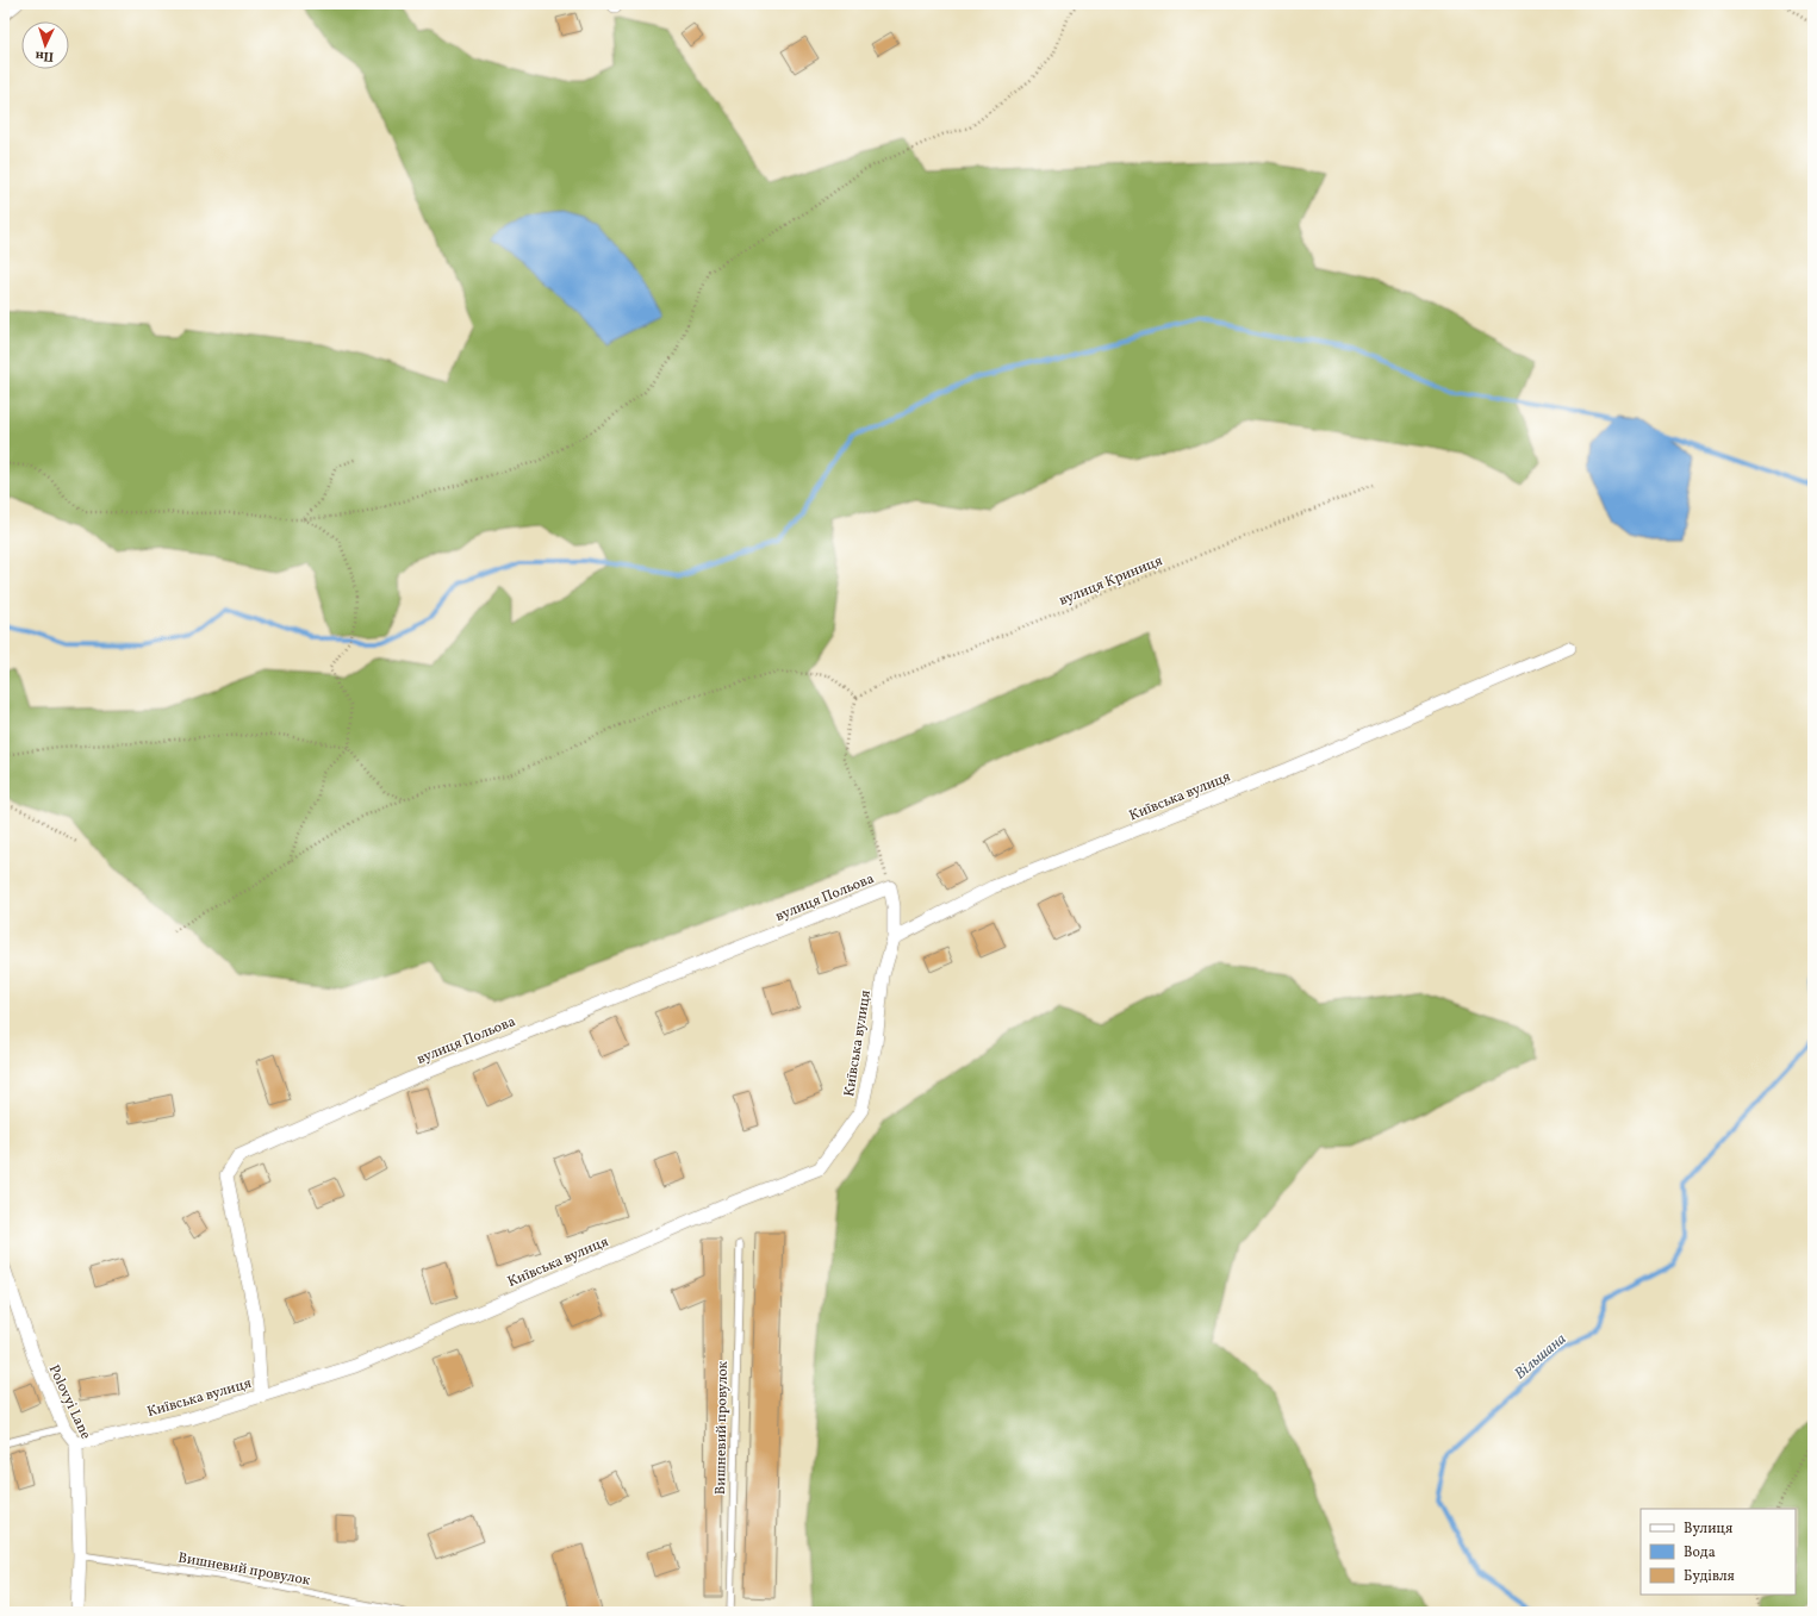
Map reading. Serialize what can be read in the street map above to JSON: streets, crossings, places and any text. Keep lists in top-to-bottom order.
{
  "streets": {
    "street": ["Київська вулиця", "вулиця Польова", "Polovyi Lane"],
    "lane": ["Вишневий провулок"],
    "path": ["вулиця Криниця"]
  },
  "crossings": [
    ["Київська вулиця", "вулиця Польова"],
    ["Київська вулиця", "Polovyi Lane"],
    ["Polovyi Lane", "Вишневий провулок"]
  ],
  "water": ["Вільшана"],
  "legend": ["Вулиця", "Вода", "Будівля"],
  "north": "bottom"
}
